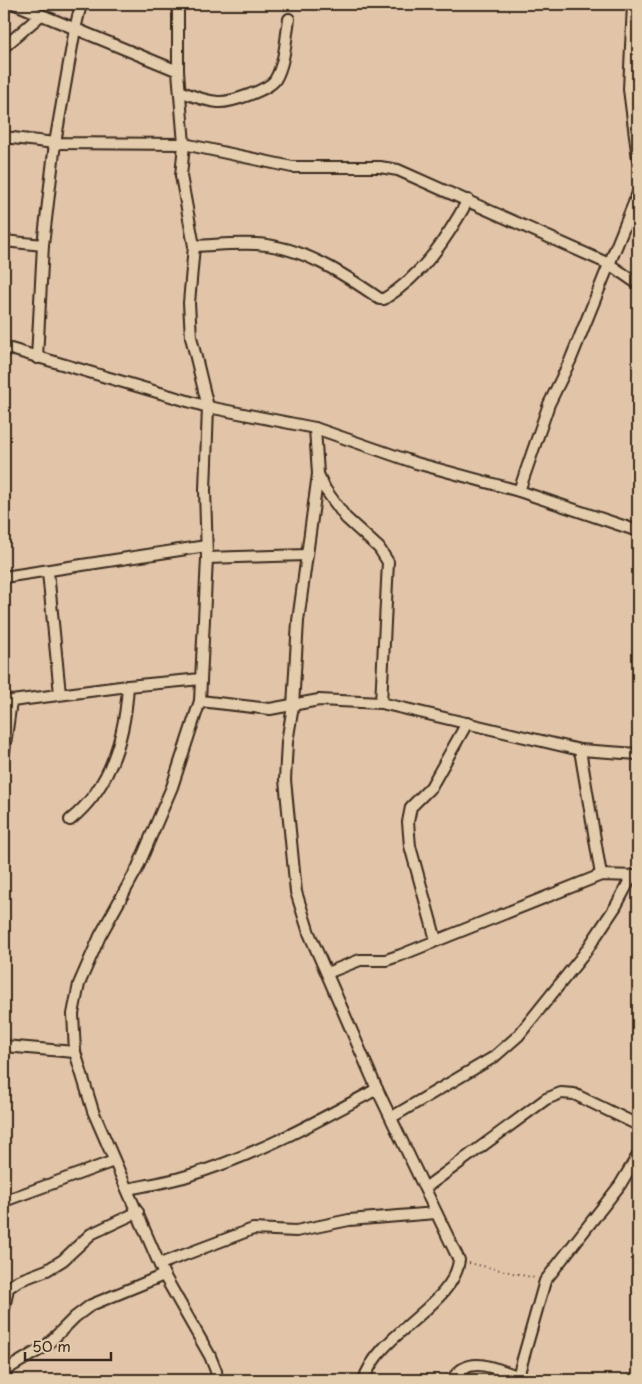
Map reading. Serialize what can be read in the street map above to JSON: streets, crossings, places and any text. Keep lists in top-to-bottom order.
{
  "scale_bar": "50 m"
}
